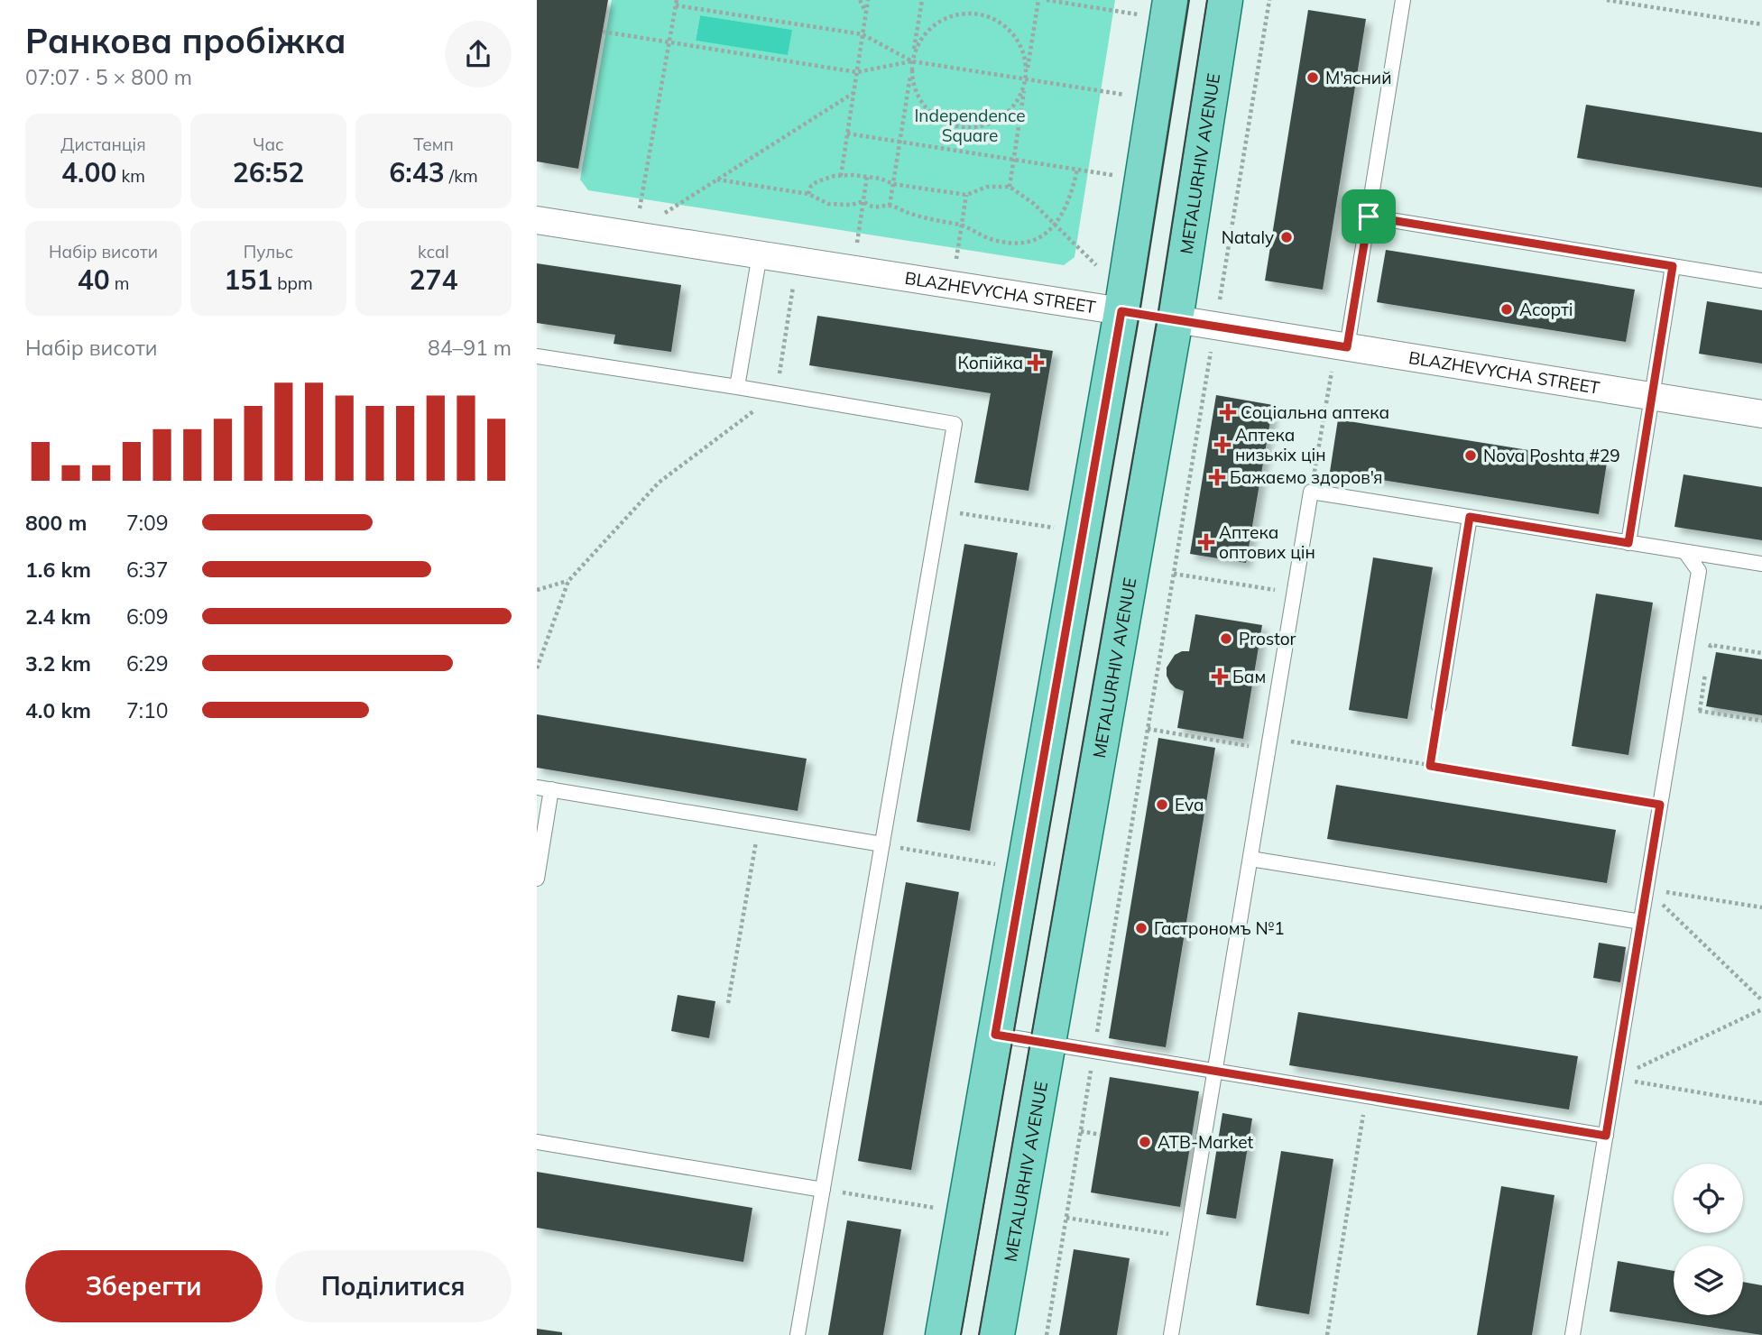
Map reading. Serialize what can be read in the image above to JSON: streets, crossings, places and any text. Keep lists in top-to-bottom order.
{
  "streets": {
    "main road": ["METALURHIV AVENUE", "BLAZHEVYCHA STREET"]
  },
  "crossings": [
    ["METALURHIV AVENUE", "BLAZHEVYCHA STREET"]
  ],
  "parks": ["Independence Square"],
  "places": {
    "other": [
      "М'ясний",
      "Nataly",
      "Асорті",
      "Nova Poshta #29",
      "Prostor",
      "Eva",
      "Гастрономъ №1",
      "ATB-Market"
    ],
    "health": [
      "Копійка",
      "Соціальна аптека",
      "Аптека низькіх цін",
      "Бажаємо здоров'я",
      "Аптека оптових цін",
      "Бам"
    ]
  },
  "page": {
    "heading": ["Ранкова пробіжка", "07:07 · 5 × 800 m"],
    "stats": [
      ["Дистанція", "4.00 km"],
      ["Час", "26:52"],
      ["Темп", "6:43 /km"],
      ["Набір висоти", "40 m"],
      ["Пульс", "151 bpm"],
      ["kcal", "274"]
    ],
    "chart": ["Набір висоти", "84–91 m"],
    "list": [
      {
        "name": "800 m",
        "note": "7:09"
      },
      {
        "name": "1.6 km",
        "note": "6:37"
      },
      {
        "name": "2.4 km",
        "note": "6:09"
      },
      {
        "name": "3.2 km",
        "note": "6:29"
      },
      {
        "name": "4.0 km",
        "note": "7:10"
      }
    ],
    "buttons": ["Зберегти", "Поділитися"]
  }
}
